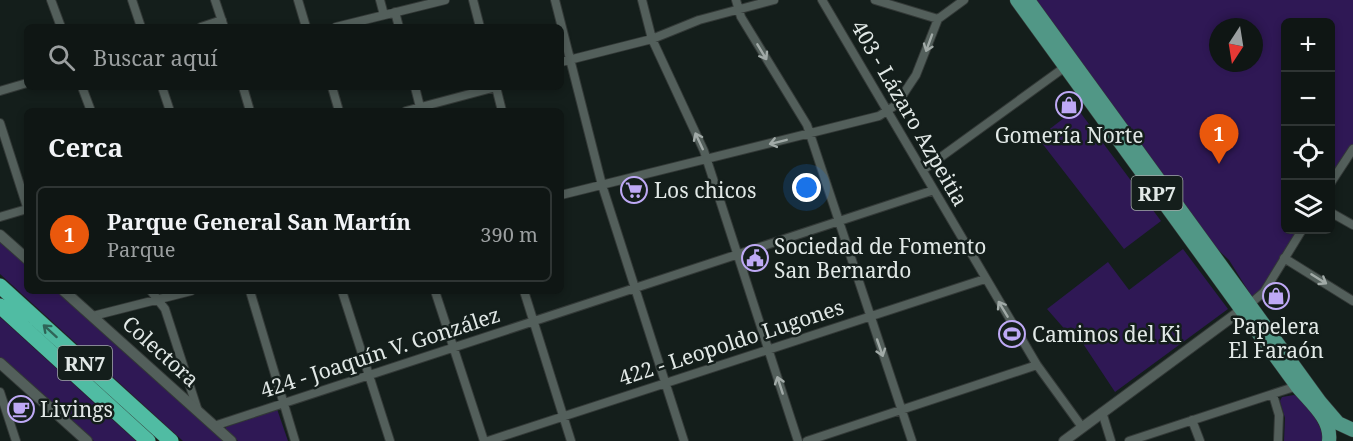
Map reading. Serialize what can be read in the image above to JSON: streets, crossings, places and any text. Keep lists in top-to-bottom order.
{
  "streets": {
    "highway": ["RN7"],
    "main road": ["RP7"],
    "street": [
      "403 - Lázaro Azpeitia",
      "422 - Leopoldo Lugones",
      "Colectora",
      "424 - Joaquín V. González"
    ]
  },
  "crossings": [
    ["403 - Lázaro Azpeitia", "422 - Leopoldo Lugones"],
    ["403 - Lázaro Azpeitia", "424 - Joaquín V. González"],
    ["Colectora", "424 - Joaquín V. González"]
  ],
  "places": {
    "shop": ["Gomería Norte", "Papelera El Faraón"],
    "supermarket": ["Los chicos"],
    "public building": ["Sociedad de Fomento San Bernardo"],
    "sports": ["Caminos del Ki"],
    "cafe": ["Livings"]
  },
  "north": "bottom",
  "page": {
    "map_buttons": ["+", "−"],
    "search": "Buscar aquí",
    "heading": "Cerca",
    "pins": "1",
    "list": [
      {
        "mark": "1",
        "name": "Parque General San Martín",
        "note": "Parque",
        "value": "390 m"
      }
    ]
  }
}
